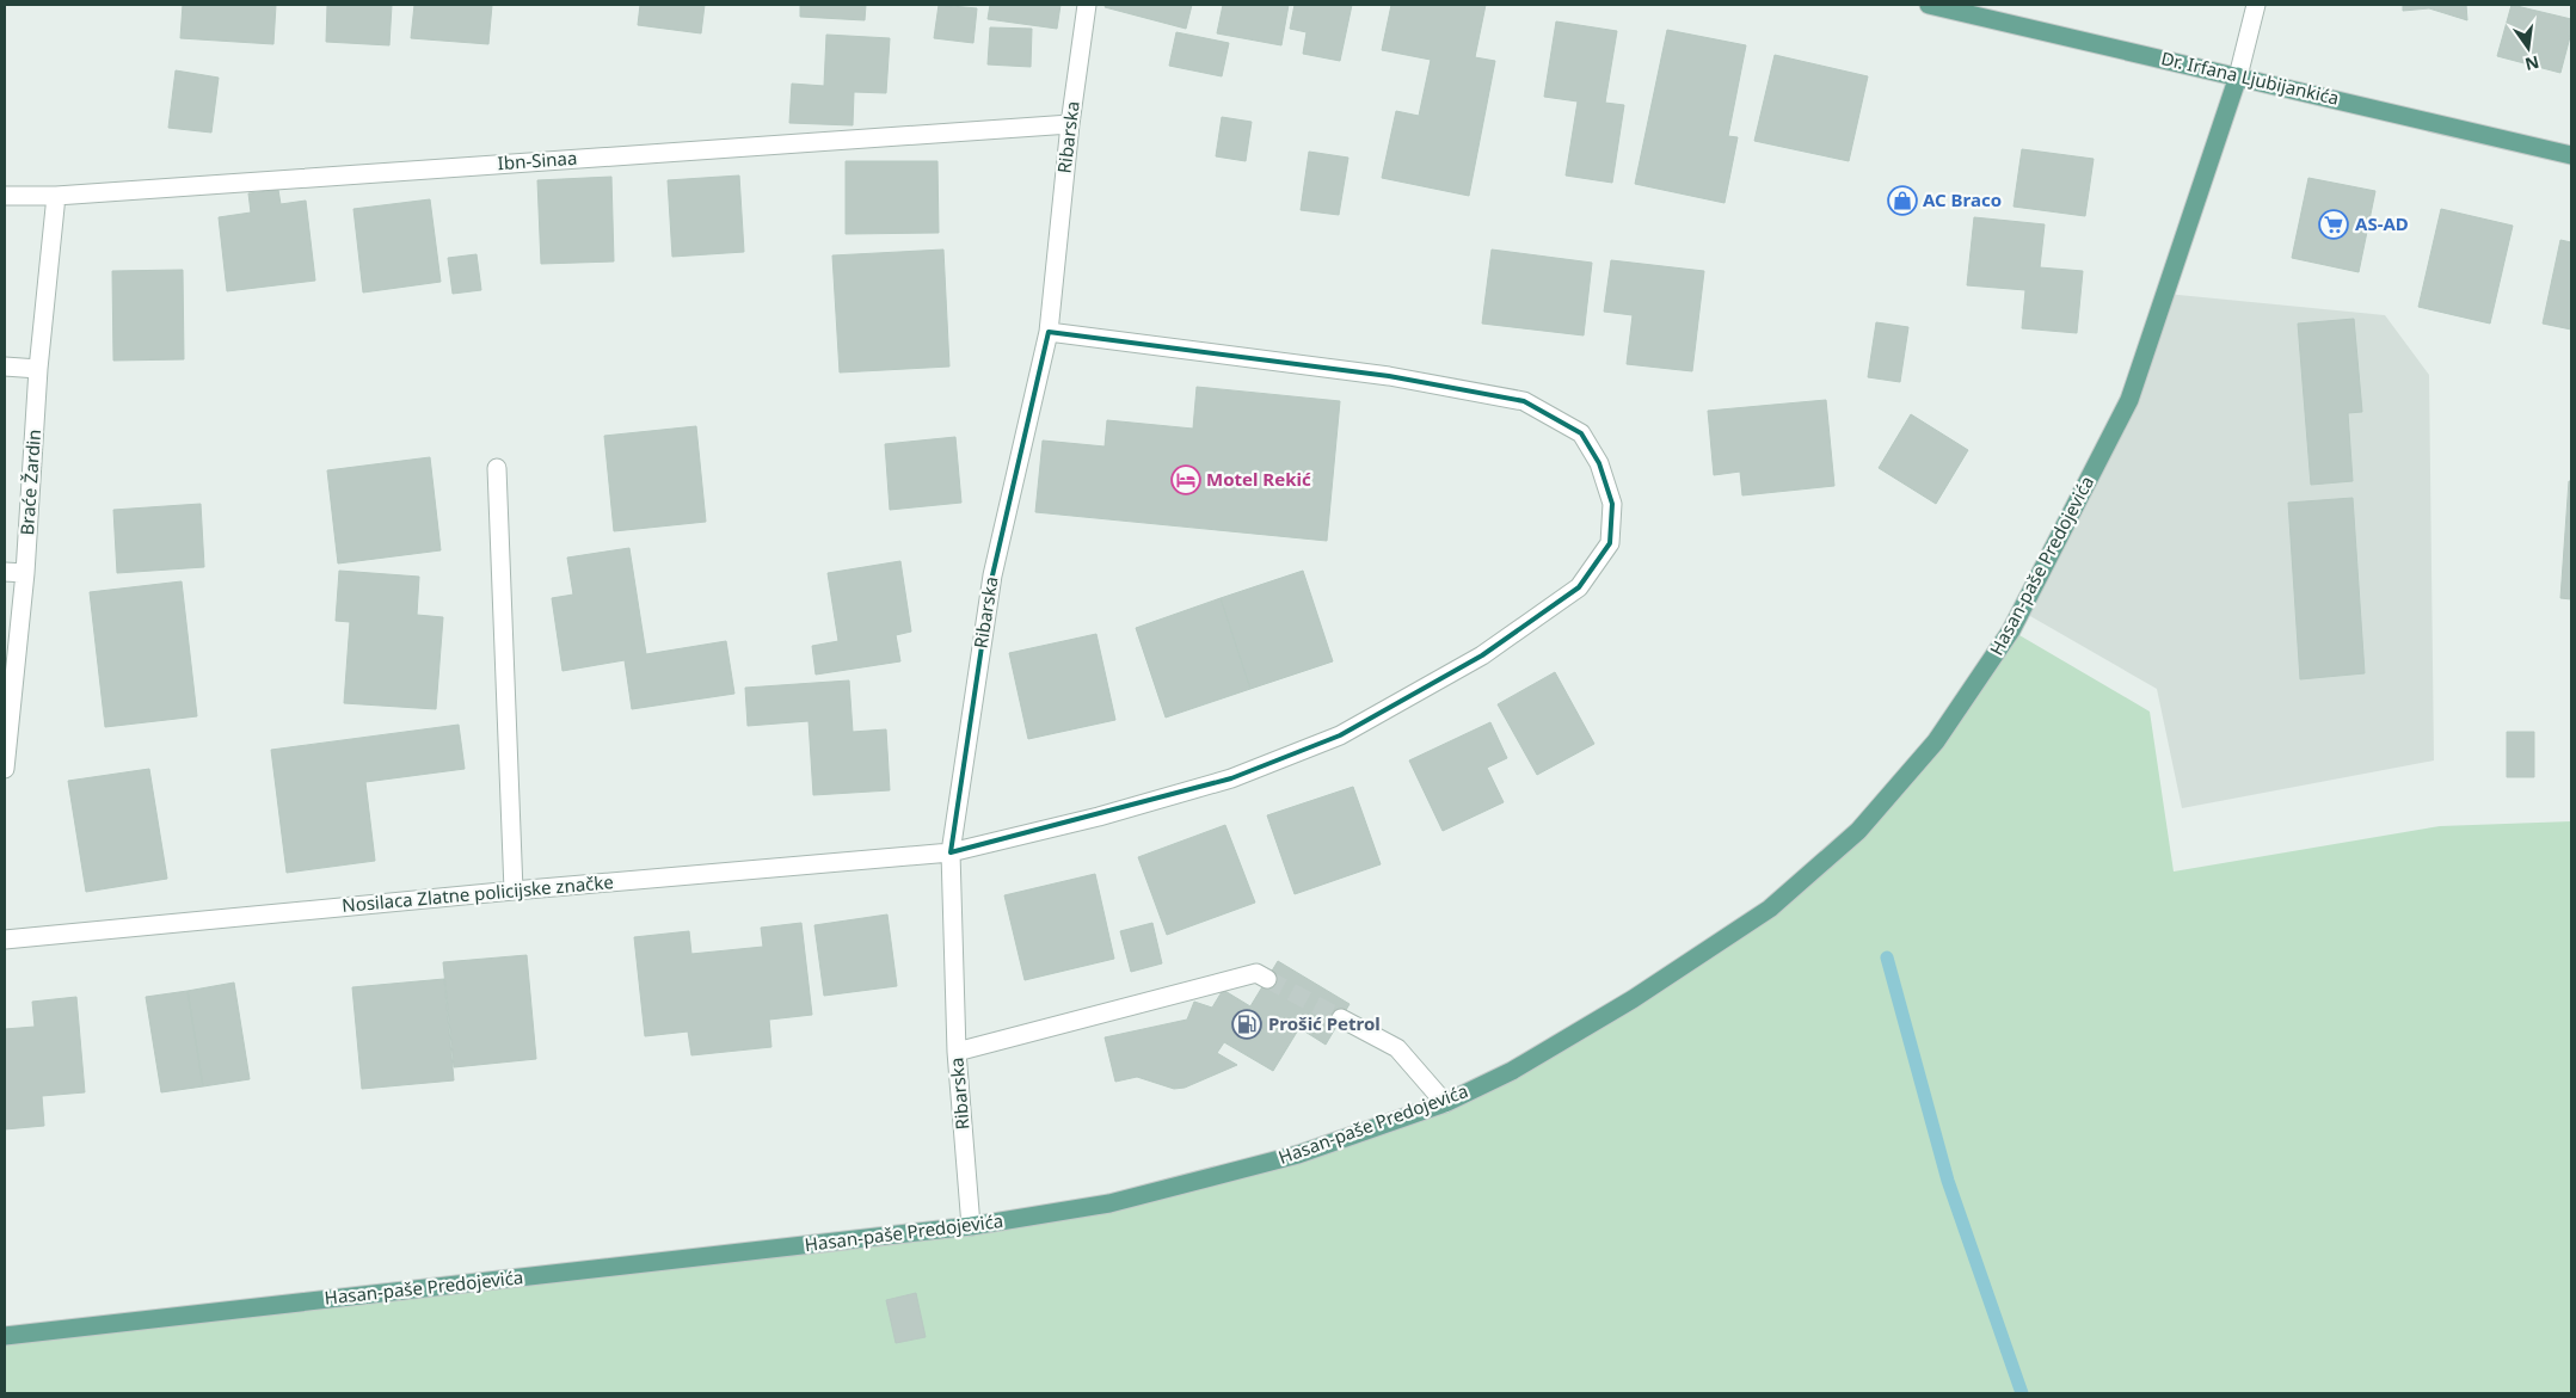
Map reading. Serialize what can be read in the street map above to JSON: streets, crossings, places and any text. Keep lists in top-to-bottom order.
{
  "streets": {
    "main road": ["Dr. Irfana Ljubijankića", "Hasan-paše Predojevića"],
    "street": [
      "Ribarska",
      "Ibn-Sinaa",
      "Braće Žardin",
      "Nosilaca Zlatne policijske značke"
    ]
  },
  "crossings": [
    ["Dr. Irfana Ljubijankića", "Hasan-paše Predojevića"],
    ["Ribarska", "Ibn-Sinaa"],
    ["Ribarska", "Hasan-paše Predojevića"],
    ["Ribarska", "Nosilaca Zlatne policijske značke"],
    ["Ibn-Sinaa", "Braće Žardin"]
  ],
  "places": {
    "shop": ["AC Braco"],
    "supermarket": ["AS-AD"],
    "hotel": ["Motel Rekić"],
    "fuel station": ["Prošić Petrol"]
  },
  "north": "bottom"
}
